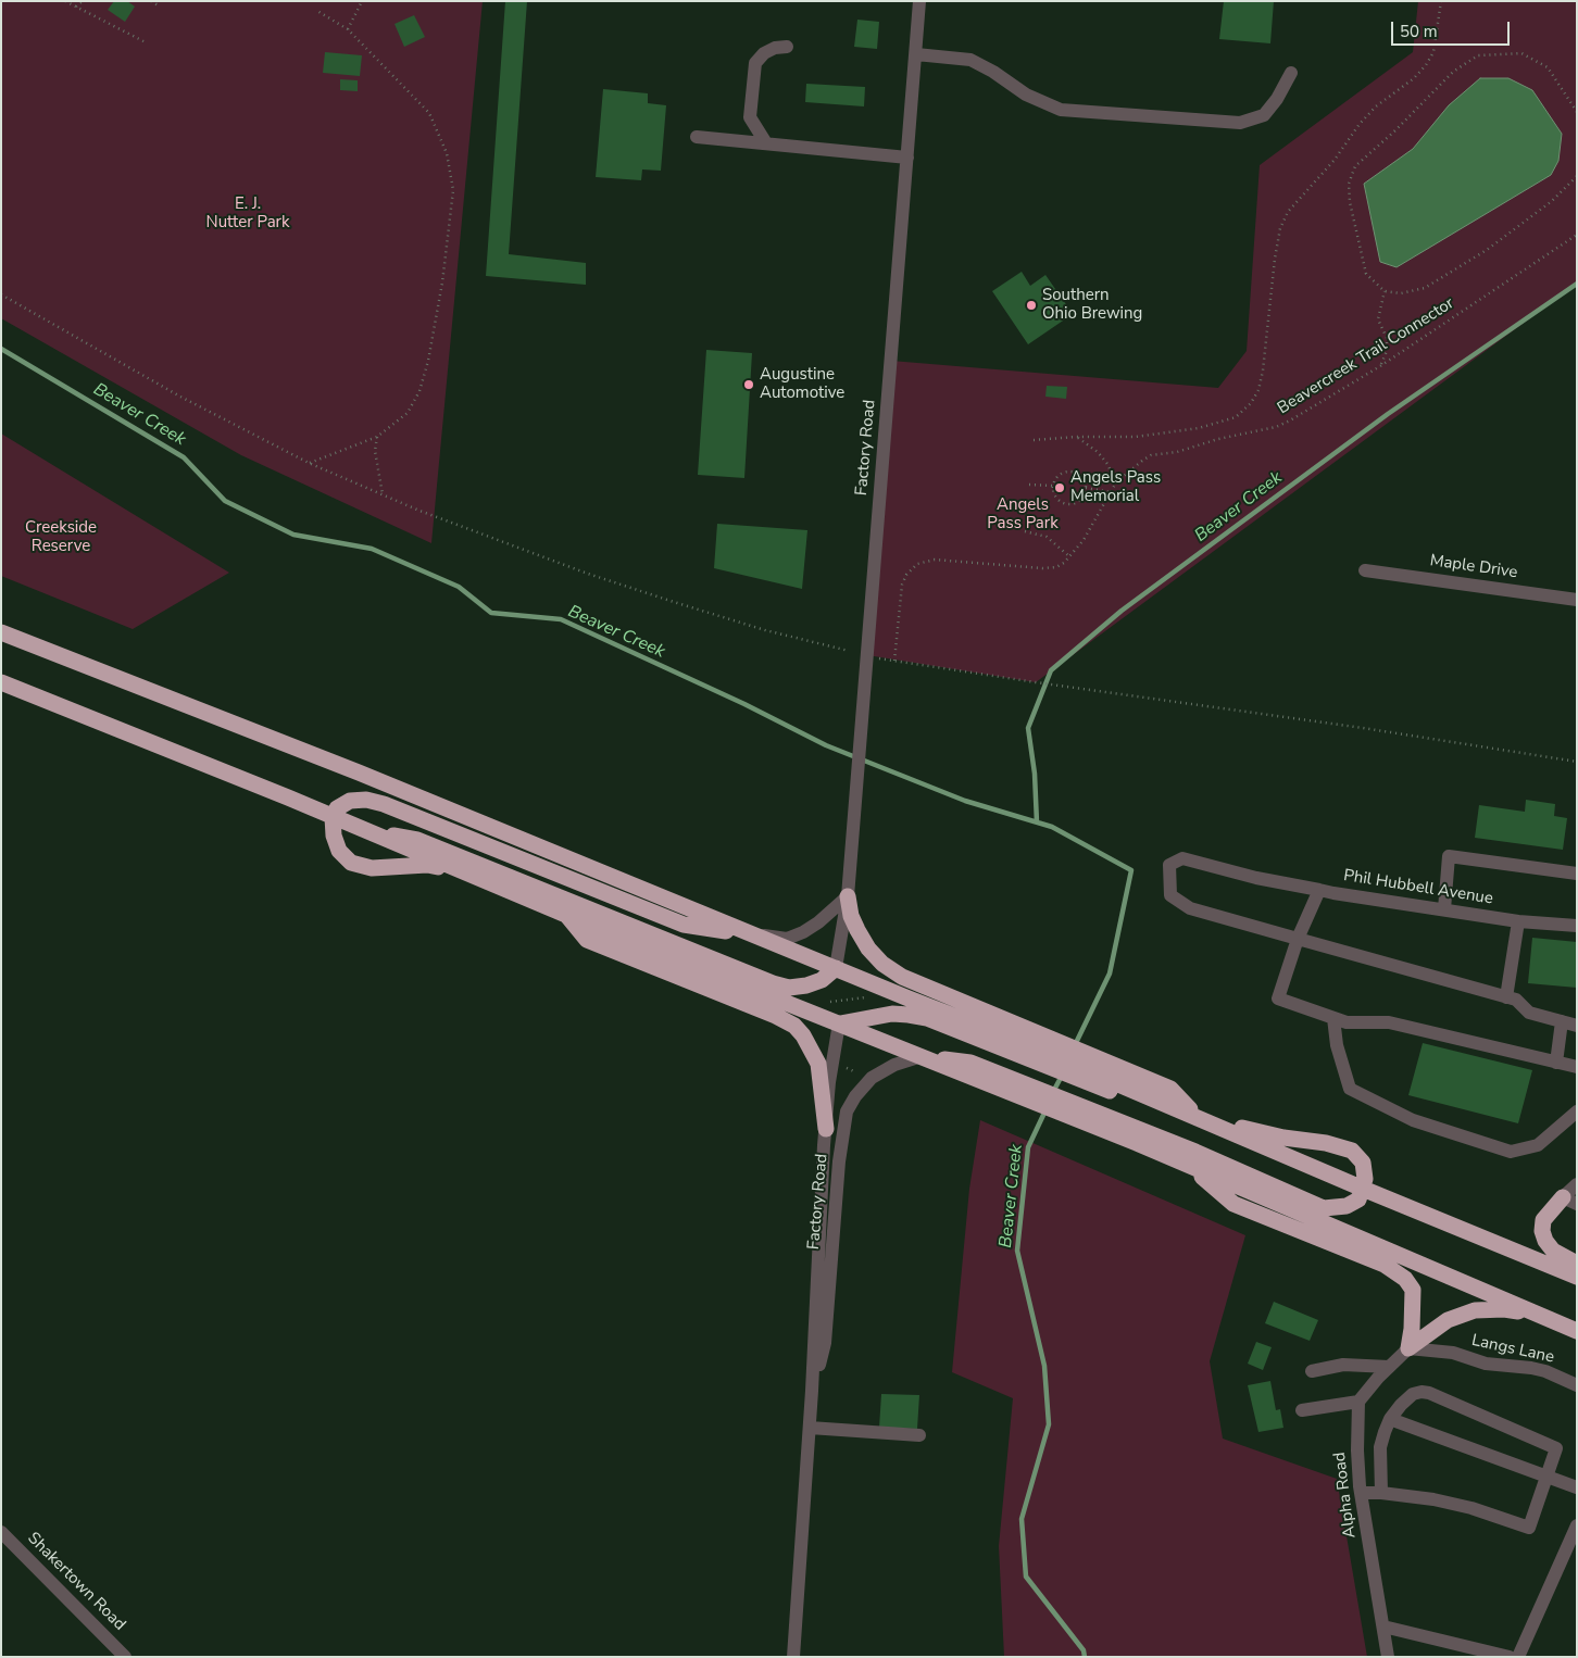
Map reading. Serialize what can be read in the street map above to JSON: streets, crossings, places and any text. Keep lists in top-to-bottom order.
{
  "streets": {
    "street": [
      "Factory Road",
      "Maple Drive",
      "Phil Hubbell Avenue",
      "Langs Lane",
      "Alpha Road",
      "Shakertown Road"
    ],
    "path": ["Beavercreek Trail Connector"]
  },
  "water": ["Beaver Creek"],
  "parks": ["E. J. Nutter Park", "Angels Pass Park", "Creekside Reserve"],
  "places": ["Southern Ohio Brewing", "Augustine Automotive", "Angels Pass Memorial"],
  "scale_bar": "50 m"
}
